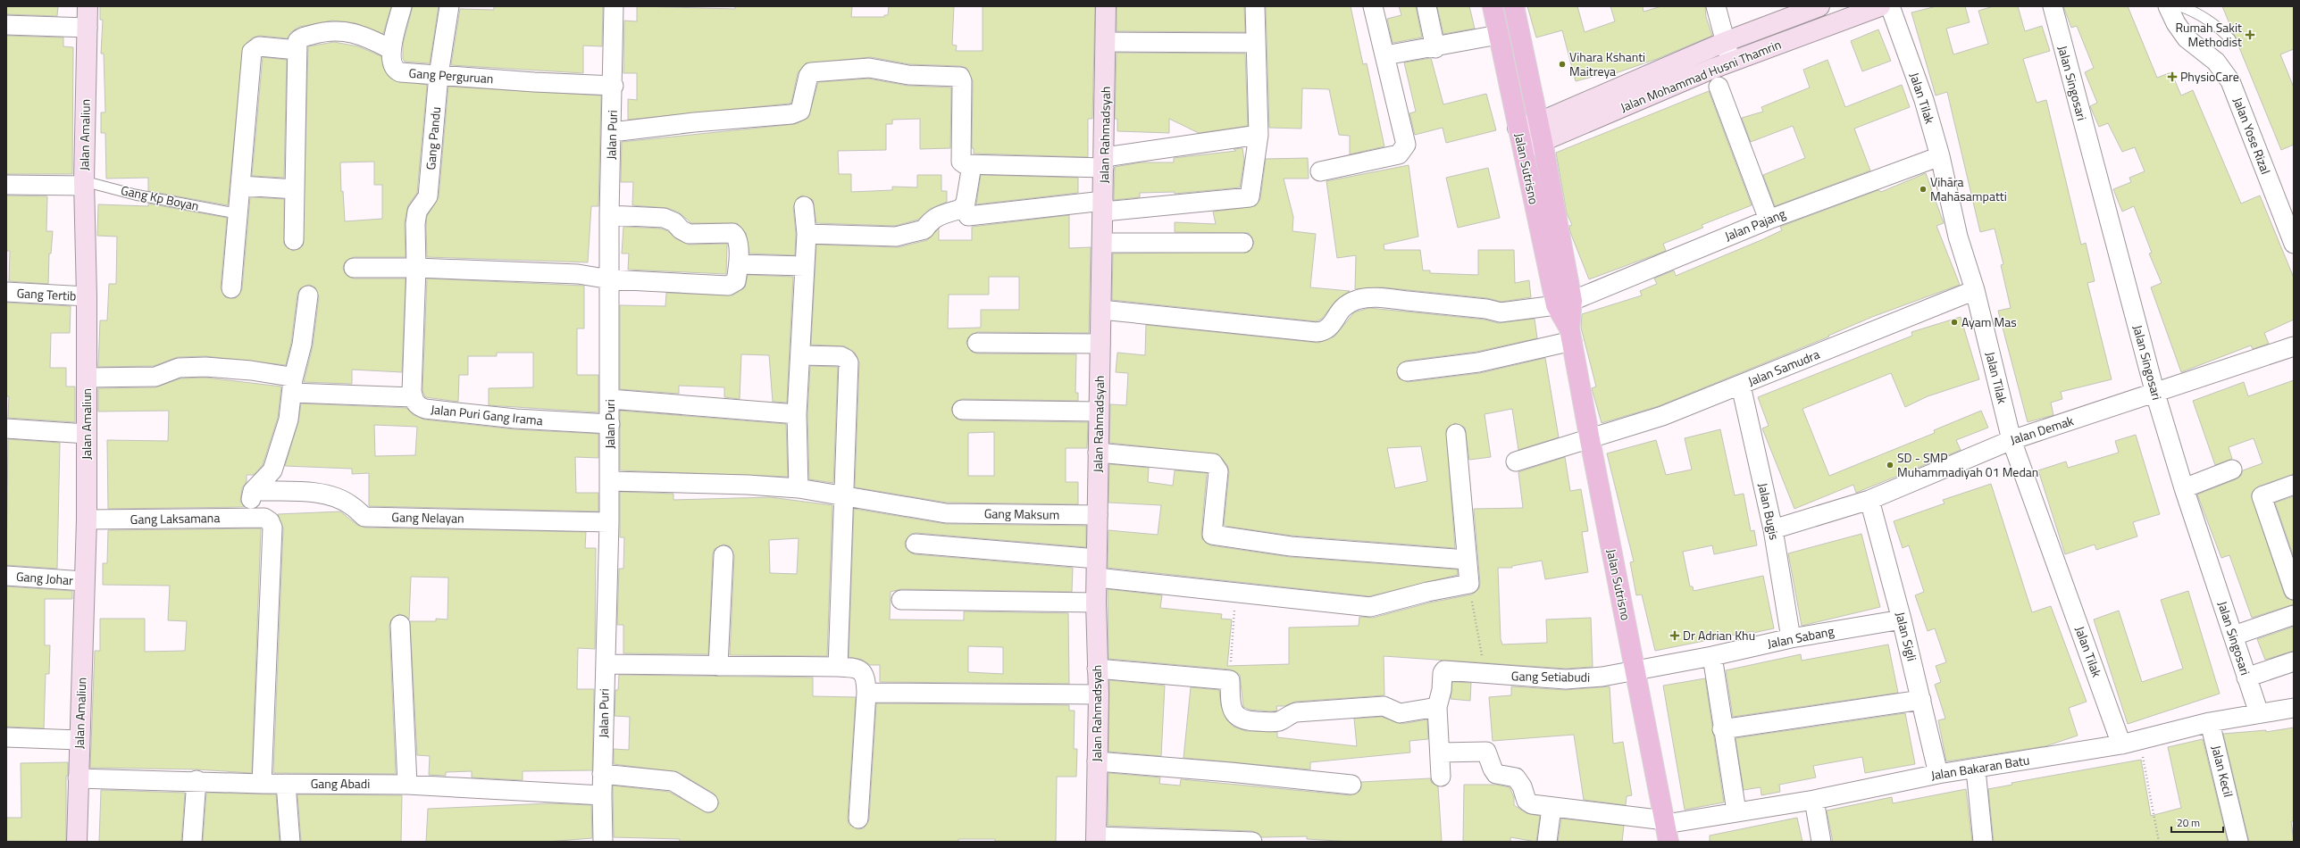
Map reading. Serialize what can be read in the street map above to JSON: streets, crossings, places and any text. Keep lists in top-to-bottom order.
{
  "streets": {
    "main road": ["Jalan Sutrisno"],
    "street": [
      "Gang Perguruan",
      "Jalan Mohammad Husni Thamrin",
      "Jalan Singosari",
      "Jalan Tilak",
      "Jalan Amaliun",
      "Jalan Puri",
      "Jalan Rahmadsyah",
      "Jalan Yose Rizal",
      "Gang Pandu",
      "Jalan Pajang",
      "Gang Tertib",
      "Jalan Samudra",
      "Jalan Puri Gang Irama",
      "Jalan Demak",
      "Jalan Bugis",
      "Gang Maksum",
      "Gang Nelayan",
      "Gang Laksamana",
      "Gang Johar",
      "Jalan Sigli",
      "Jalan Sabang",
      "Gang Setiabudi",
      "Jalan Bakaran Batu",
      "Jalan Kecil",
      "Gang Abadi"
    ],
    "lane": ["Gang Kp Boyan"]
  },
  "crossings": [
    ["Gang Perguruan", "Jalan Puri"],
    ["Gang Perguruan", "Gang Pandu"],
    ["Jalan Mohammad Husni Thamrin", "Jalan Sutrisno"],
    ["Jalan Singosari", "Jalan Demak"],
    ["Jalan Singosari", "Jalan Bakaran Batu"],
    ["Jalan Tilak", "Jalan Pajang"],
    ["Jalan Tilak", "Jalan Samudra"],
    ["Jalan Tilak", "Jalan Demak"],
    ["Jalan Tilak", "Jalan Bakaran Batu"],
    ["Jalan Amaliun", "Gang Kp Boyan"],
    ["Jalan Amaliun", "Gang Tertib"],
    ["Jalan Amaliun", "Gang Laksamana"],
    ["Jalan Amaliun", "Gang Johar"],
    ["Jalan Amaliun", "Gang Abadi"],
    ["Jalan Puri", "Jalan Puri Gang Irama"],
    ["Jalan Puri", "Gang Maksum"],
    ["Jalan Puri", "Gang Nelayan"],
    ["Jalan Puri", "Gang Abadi"],
    ["Jalan Rahmadsyah", "Jalan Pajang"],
    ["Jalan Rahmadsyah", "Gang Maksum"],
    ["Jalan Sutrisno", "Jalan Pajang"],
    ["Jalan Sutrisno", "Jalan Samudra"],
    ["Jalan Sutrisno", "Jalan Sabang"],
    ["Jalan Sutrisno", "Gang Setiabudi"],
    ["Jalan Sutrisno", "Jalan Bakaran Batu"],
    ["Jalan Samudra", "Jalan Bugis"],
    ["Jalan Demak", "Jalan Bugis"],
    ["Jalan Demak", "Jalan Sigli"],
    ["Jalan Bugis", "Jalan Sabang"],
    ["Jalan Sigli", "Jalan Sabang"],
    ["Jalan Sigli", "Jalan Bakaran Batu"],
    ["Jalan Sabang", "Gang Setiabudi"],
    ["Jalan Bakaran Batu", "Jalan Kecil"]
  ],
  "places": {
    "health": ["Rumah Sakit Methodist", "PhysioCare", "Dr Adrian Khu"],
    "other": [
      "Vihara Kshanti Maitreya",
      "Vihāra Mahāsampatti",
      "Ayam Mas",
      "SD - SMP Muhammadiyah 01 Medan"
    ]
  },
  "scale_bar": "20 m"
}
